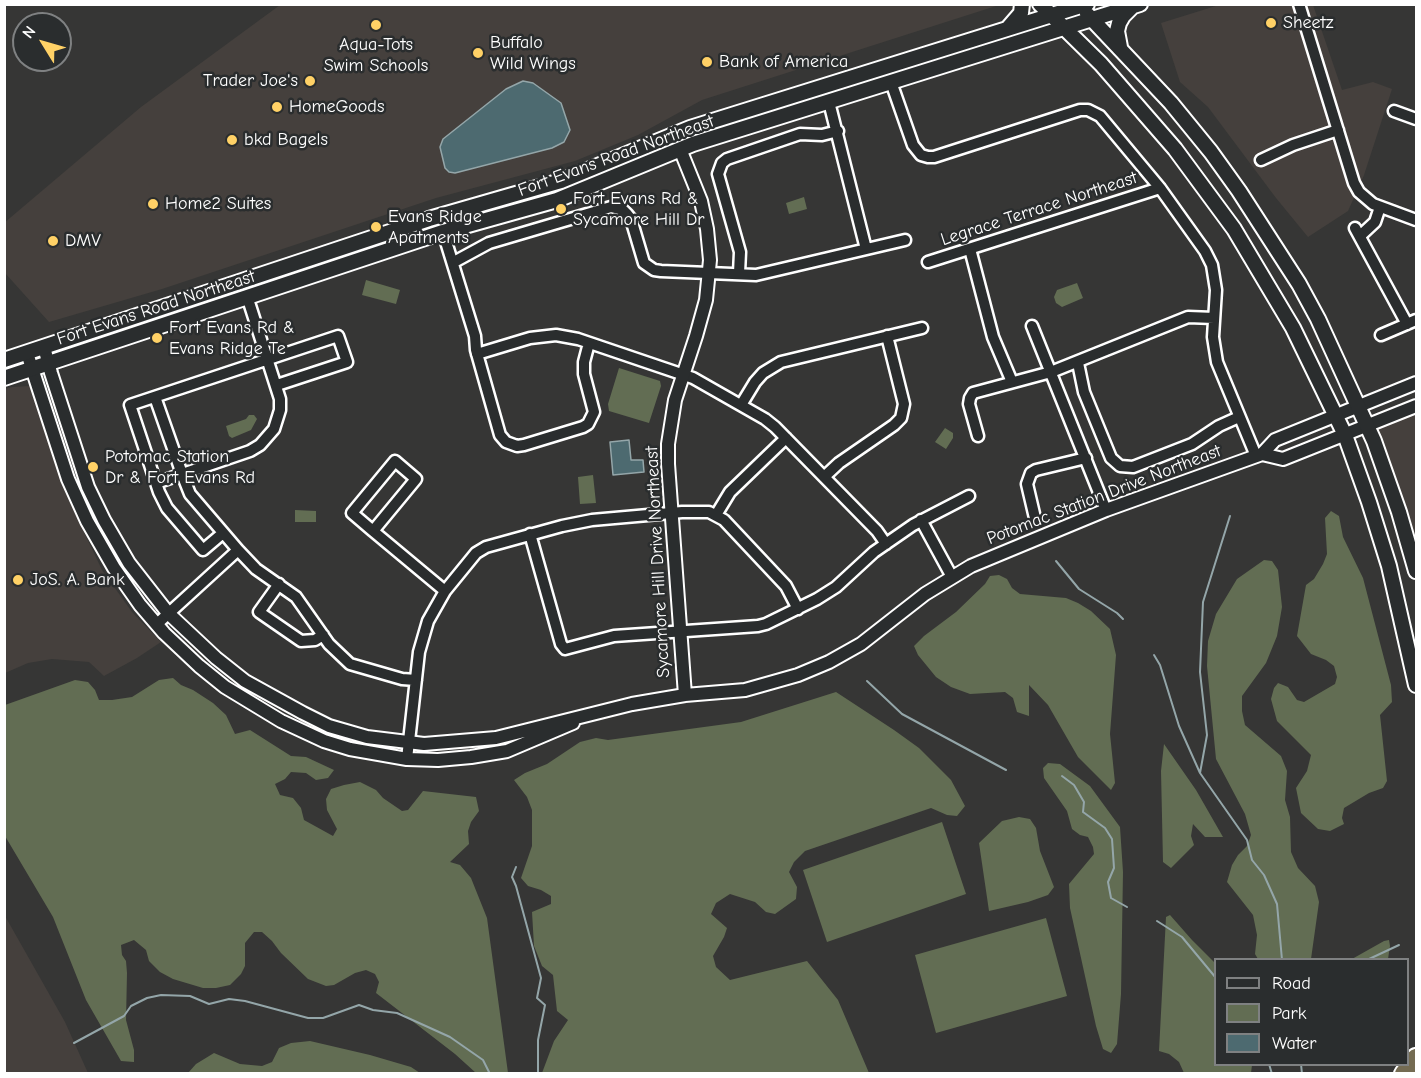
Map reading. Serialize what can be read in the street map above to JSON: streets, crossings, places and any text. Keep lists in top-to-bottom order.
{
  "streets": {
    "main road": ["Fort Evans Road Northeast"],
    "street": ["Legrace Terrace Northeast", "Potomac Station Drive Northeast", "Sycamore Hill Drive Northeast"]
  },
  "crossings": [
    ["Fort Evans Road Northeast", "Potomac Station Drive Northeast"],
    ["Fort Evans Road Northeast", "Sycamore Hill Drive Northeast"],
    ["Potomac Station Drive Northeast", "Sycamore Hill Drive Northeast"]
  ],
  "places": [
    "Sheetz",
    "Aqua-Tots Swim Schools",
    "Buffalo Wild Wings",
    "Bank of America",
    "Trader Joe's",
    "HomeGoods",
    "bkd Bagels",
    "Home2 Suites",
    "Fort Evans Rd & Sycamore Hill Dr",
    "Evans Ridge Apatments",
    "DMV",
    "Fort Evans Rd & Evans Ridge Te",
    "Potomac Station Dr & Fort Evans Rd",
    "JoS. A. Bank"
  ],
  "legend": ["Road", "Park", "Water"],
  "north": "top left"
}
